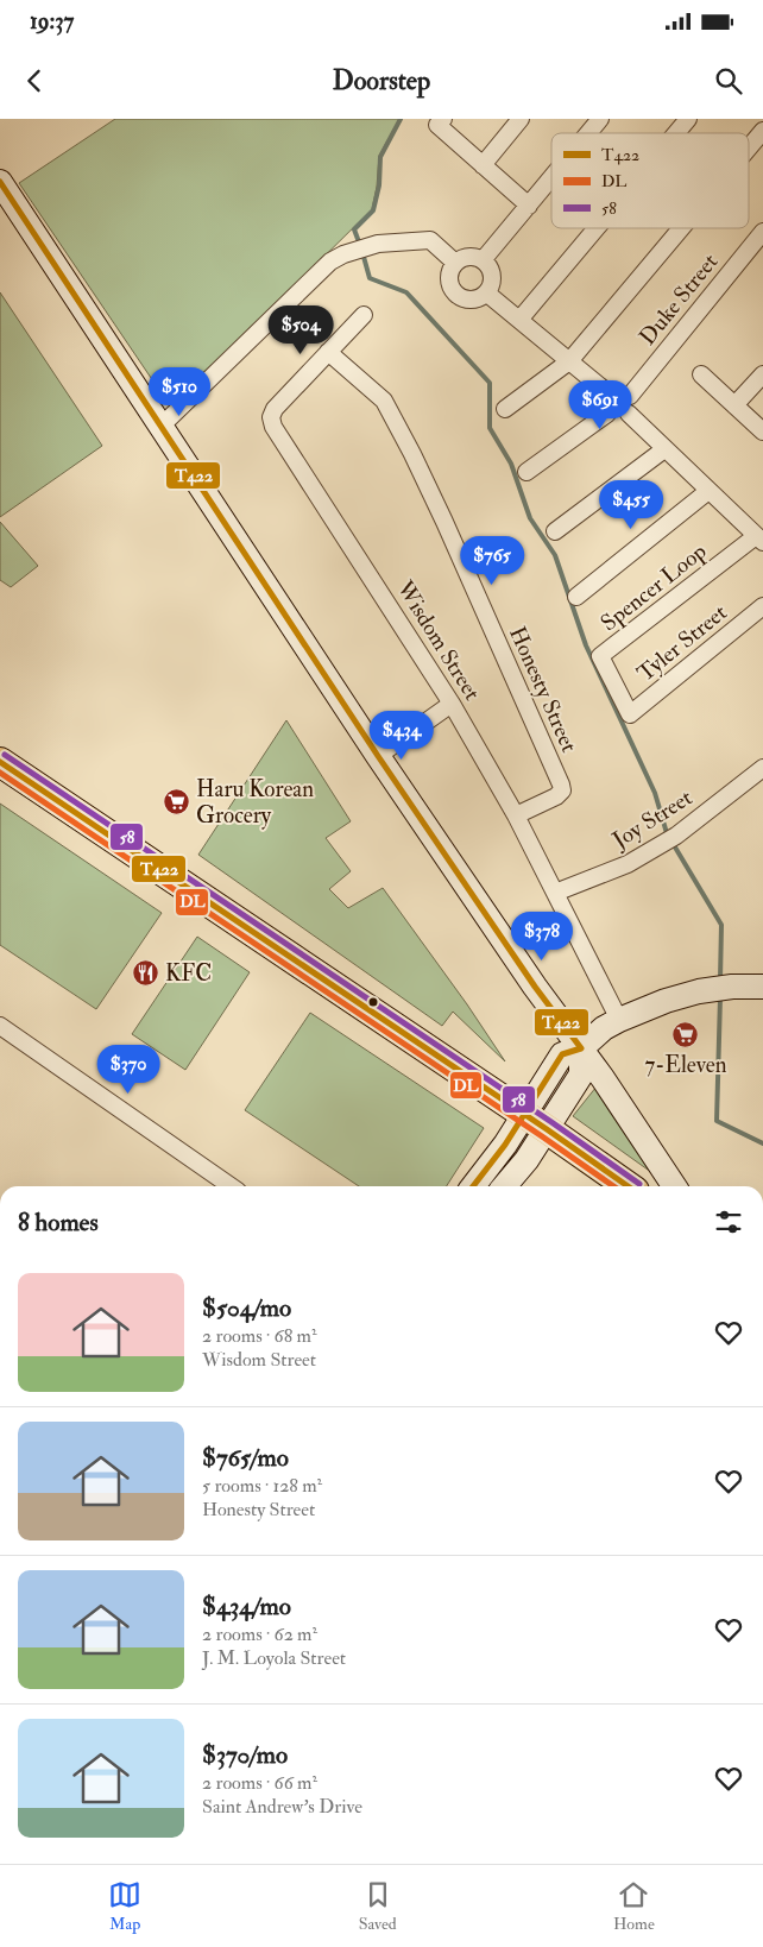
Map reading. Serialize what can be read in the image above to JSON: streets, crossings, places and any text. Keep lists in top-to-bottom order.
{
  "streets": {
    "street": [
      "Duke Street",
      "Spencer Loop",
      "Wisdom Street",
      "Tyler Street",
      "Honesty Street",
      "Joy Street"
    ]
  },
  "crossings": [
    ["Spencer Loop", "Tyler Street"],
    ["Wisdom Street", "Honesty Street"],
    ["Wisdom Street", "Joy Street"]
  ],
  "places": {
    "supermarket": ["Haru Korean Grocery", "7-Eleven"],
    "restaurant": ["KFC"]
  },
  "lines": ["transit line T422", "transit line 58", "transit line DL"],
  "legend": ["T422", "DL", "58"],
  "page": {
    "status": "19:37",
    "header": "Doorstep",
    "price": [
      "$504",
      "$510",
      "$691",
      "$455",
      "$765",
      "$434",
      "$378",
      "$370"
    ],
    "heading": "8 homes",
    "list": [
      {
        "name": "$504/mo",
        "note": "2 rooms · 68 m² · Wisdom Street"
      },
      {
        "name": "$765/mo",
        "note": "5 rooms · 128 m² · Honesty Street"
      },
      {
        "name": "$434/mo",
        "note": "2 rooms · 62 m² · J. M. Loyola Street"
      },
      {
        "name": "$370/mo",
        "note": "2 rooms · 66 m² · Saint Andrew's Drive"
      }
    ],
    "tabs": ["Map", "Saved", "Home"]
  }
}
